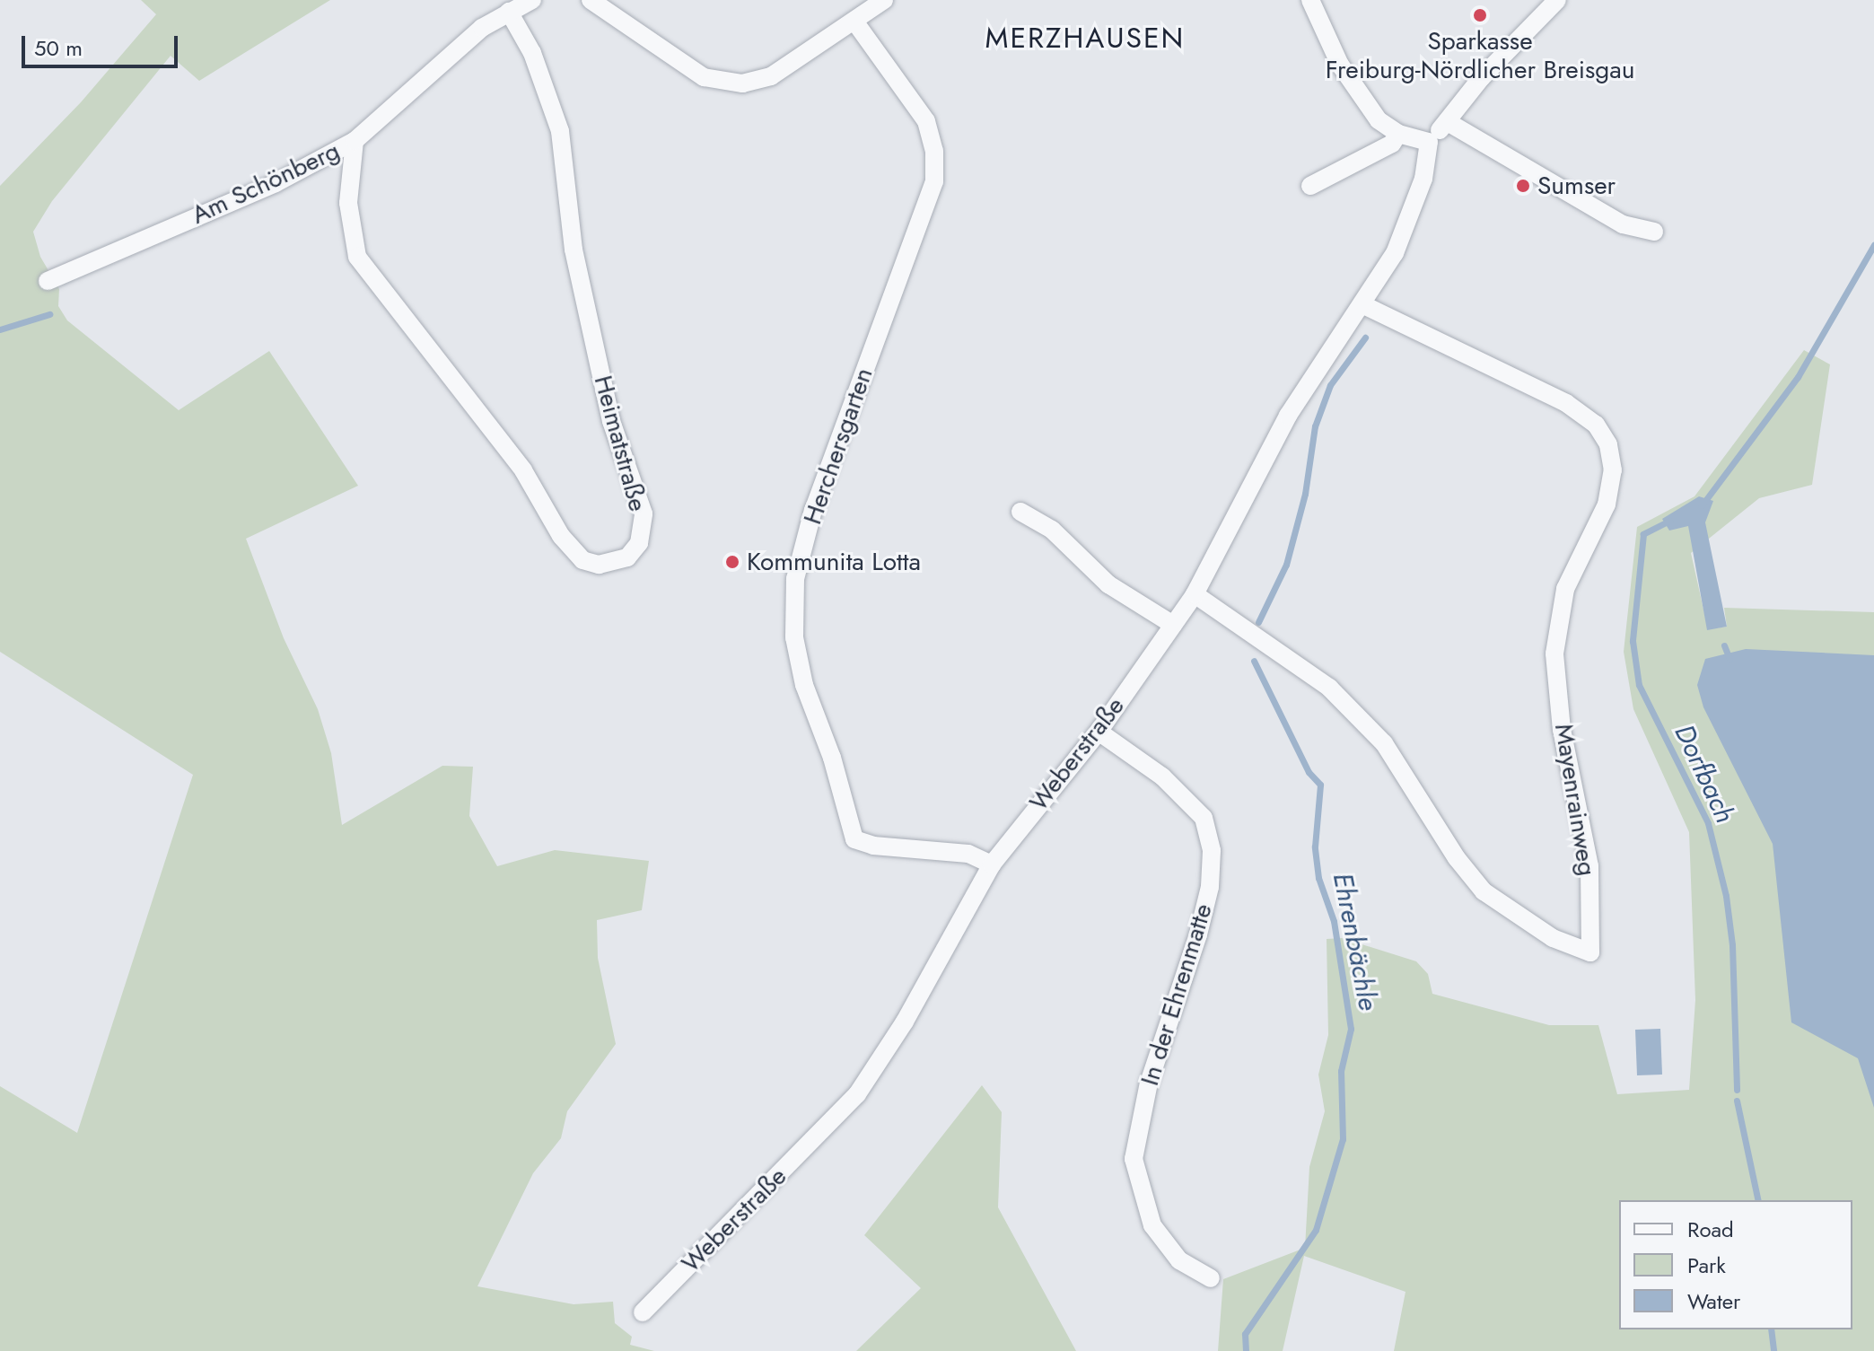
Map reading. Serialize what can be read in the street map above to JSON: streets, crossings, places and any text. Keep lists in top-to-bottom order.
{
  "streets": {
    "street": [
      "Am Schönberg",
      "Heimatstraße",
      "Herchersgarten",
      "Weberstraße",
      "Mayenrainweg",
      "In der Ehrenmatte"
    ]
  },
  "crossings": [
    ["Am Schönberg", "Heimatstraße"],
    ["Herchersgarten", "Weberstraße"],
    ["Weberstraße", "Mayenrainweg"],
    ["Weberstraße", "In der Ehrenmatte"]
  ],
  "districts": ["MERZHAUSEN"],
  "water": ["Dorfbach", "Ehrenbächle"],
  "places": ["Sparkasse Freiburg-Nördlicher Breisgau", "Sumser", "Kommunita Lotta"],
  "legend": ["Road", "Park", "Water"],
  "scale_bar": "50 m"
}
